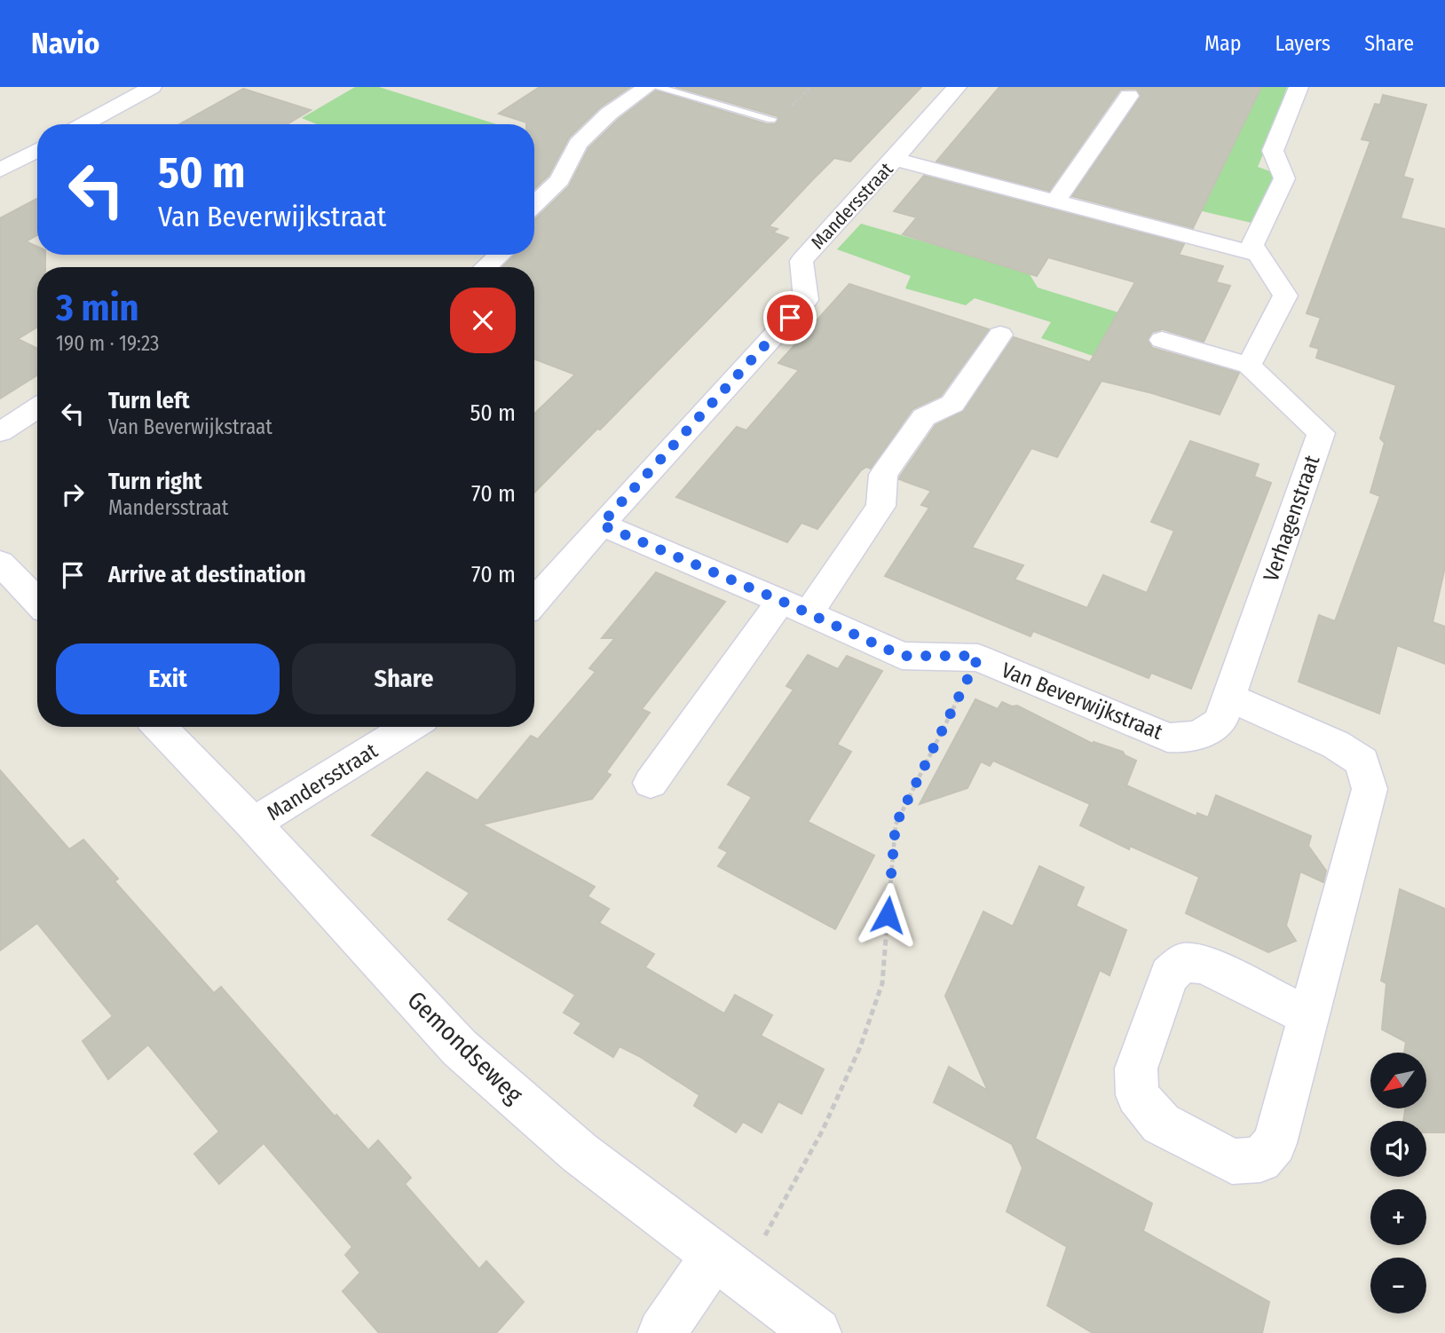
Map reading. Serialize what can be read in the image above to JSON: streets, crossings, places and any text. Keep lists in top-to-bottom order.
{
  "streets": {
    "street": [
      "Mandersstraat",
      "Verhagenstraat",
      "Van Beverwijkstraat",
      "Gemondseweg"
    ]
  },
  "crossings": [
    ["Mandersstraat", "Van Beverwijkstraat"],
    ["Mandersstraat", "Gemondseweg"],
    ["Verhagenstraat", "Van Beverwijkstraat"]
  ],
  "north": "bottom left",
  "page": {
    "header": "Navio",
    "nav": ["Map", "Layers", "Share"],
    "turn": ["50 m", "Van Beverwijkstraat"],
    "heading": ["3 min", "190 m · 19:23"],
    "list": [
      {
        "name": "Turn left",
        "note": "Van Beverwijkstraat",
        "value": "50 m"
      },
      {
        "name": "Turn right",
        "note": "Mandersstraat",
        "value": "70 m"
      },
      {
        "name": "Arrive at destination",
        "value": "70 m"
      }
    ],
    "buttons": ["Exit", "Share"],
    "map_buttons": ["+", "−"]
  }
}
